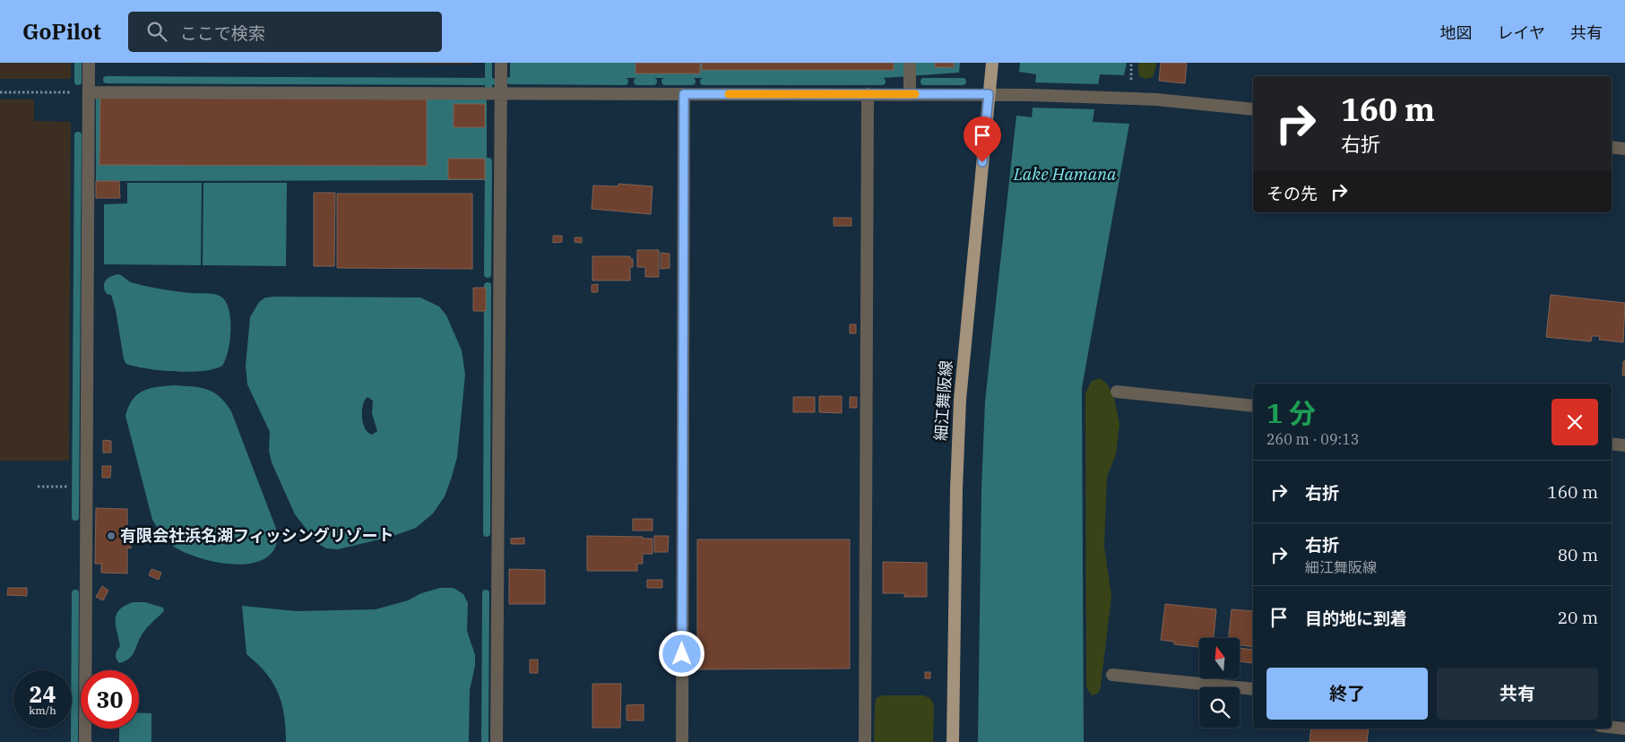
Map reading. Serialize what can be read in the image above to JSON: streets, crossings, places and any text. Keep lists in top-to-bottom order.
{
  "streets": {
    "main road": ["細江舞阪線"]
  },
  "water": ["Lake Hamana"],
  "places": ["有限会社浜名湖フィッシングリゾート"],
  "north": "top",
  "page": {
    "header": "GoPilot",
    "search": "ここで検索",
    "nav": ["地図", "レイヤ", "共有"],
    "turn": ["160 m", "右折"],
    "then": "その先",
    "heading": ["1 分", "260 m · 09:13"],
    "list": [
      {
        "name": "右折",
        "value": "160 m"
      },
      {
        "name": "右折",
        "note": "細江舞阪線",
        "value": "80 m"
      },
      {
        "name": "目的地に到着",
        "value": "20 m"
      }
    ],
    "buttons": ["終了", "共有"],
    "speed": "24 km/h",
    "limit": "30"
  }
}
